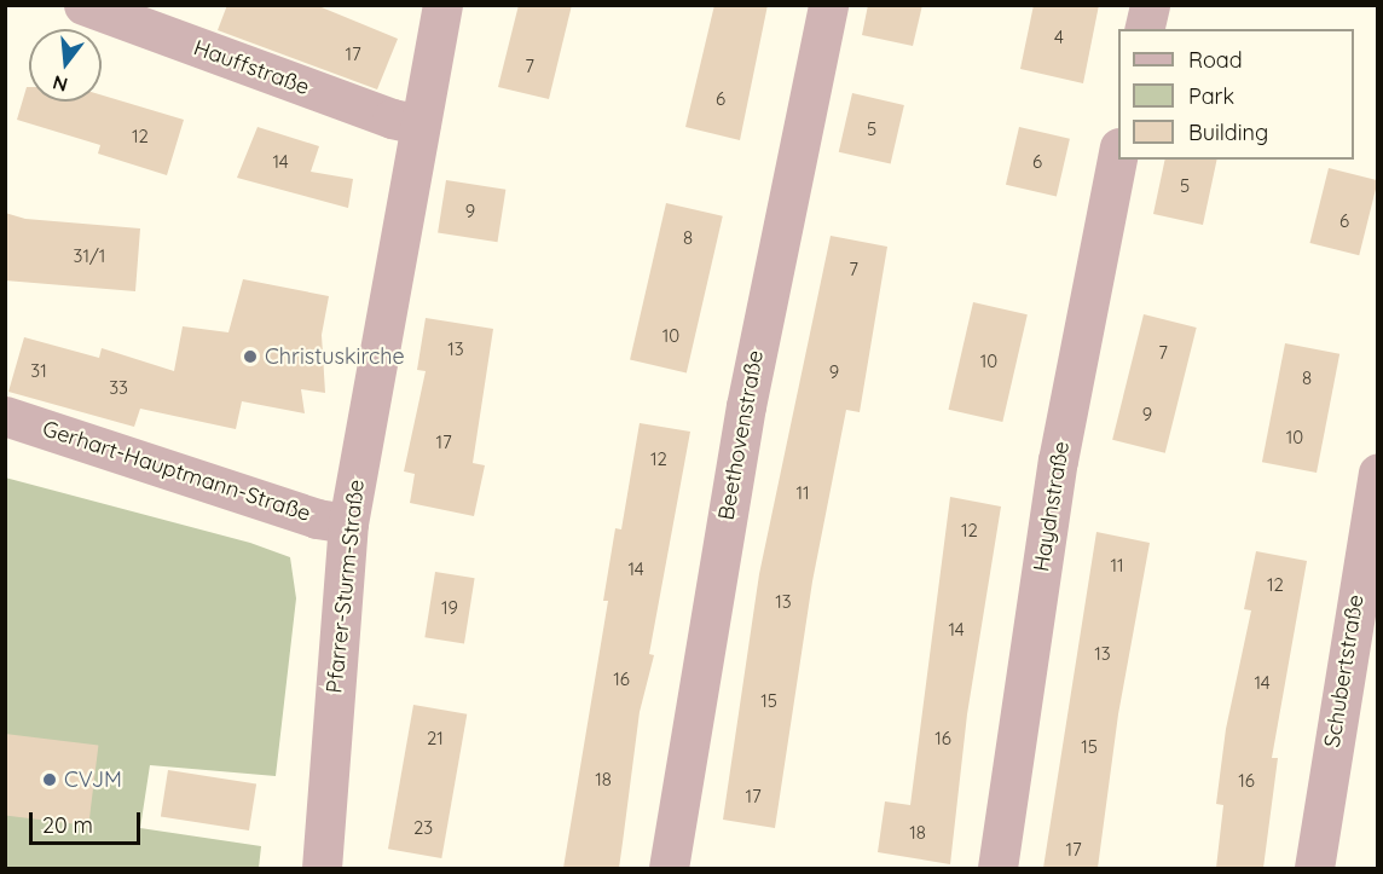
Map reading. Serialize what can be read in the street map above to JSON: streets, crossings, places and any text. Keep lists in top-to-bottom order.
{
  "streets": {
    "street": [
      "Hauffstraße",
      "Beethovenstraße",
      "Gerhart-Hauptmann-Straße",
      "Haydnstraße",
      "Pfarrer-Sturm-Straße",
      "Schubertstraße"
    ]
  },
  "crossings": [
    ["Hauffstraße", "Pfarrer-Sturm-Straße"],
    ["Gerhart-Hauptmann-Straße", "Pfarrer-Sturm-Straße"]
  ],
  "places": ["Christuskirche", "CVJM"],
  "house_numbers": [
    "4",
    "17",
    "7",
    "6",
    "5",
    "12",
    "14",
    "6",
    "5",
    "9",
    "6",
    "8",
    "31/1",
    "7",
    "10",
    "13",
    "7",
    "10",
    "31",
    "9",
    "8",
    "33",
    "9",
    "10",
    "17",
    "12",
    "11",
    "12",
    "11",
    "14",
    "12",
    "13",
    "19",
    "14",
    "13",
    "16",
    "14",
    "15",
    "21",
    "16",
    "15",
    "18",
    "16",
    "17",
    "23",
    "18",
    "17"
  ],
  "legend": ["Road", "Park", "Building"],
  "scale_bar": "20 m",
  "north": "bottom"
}
